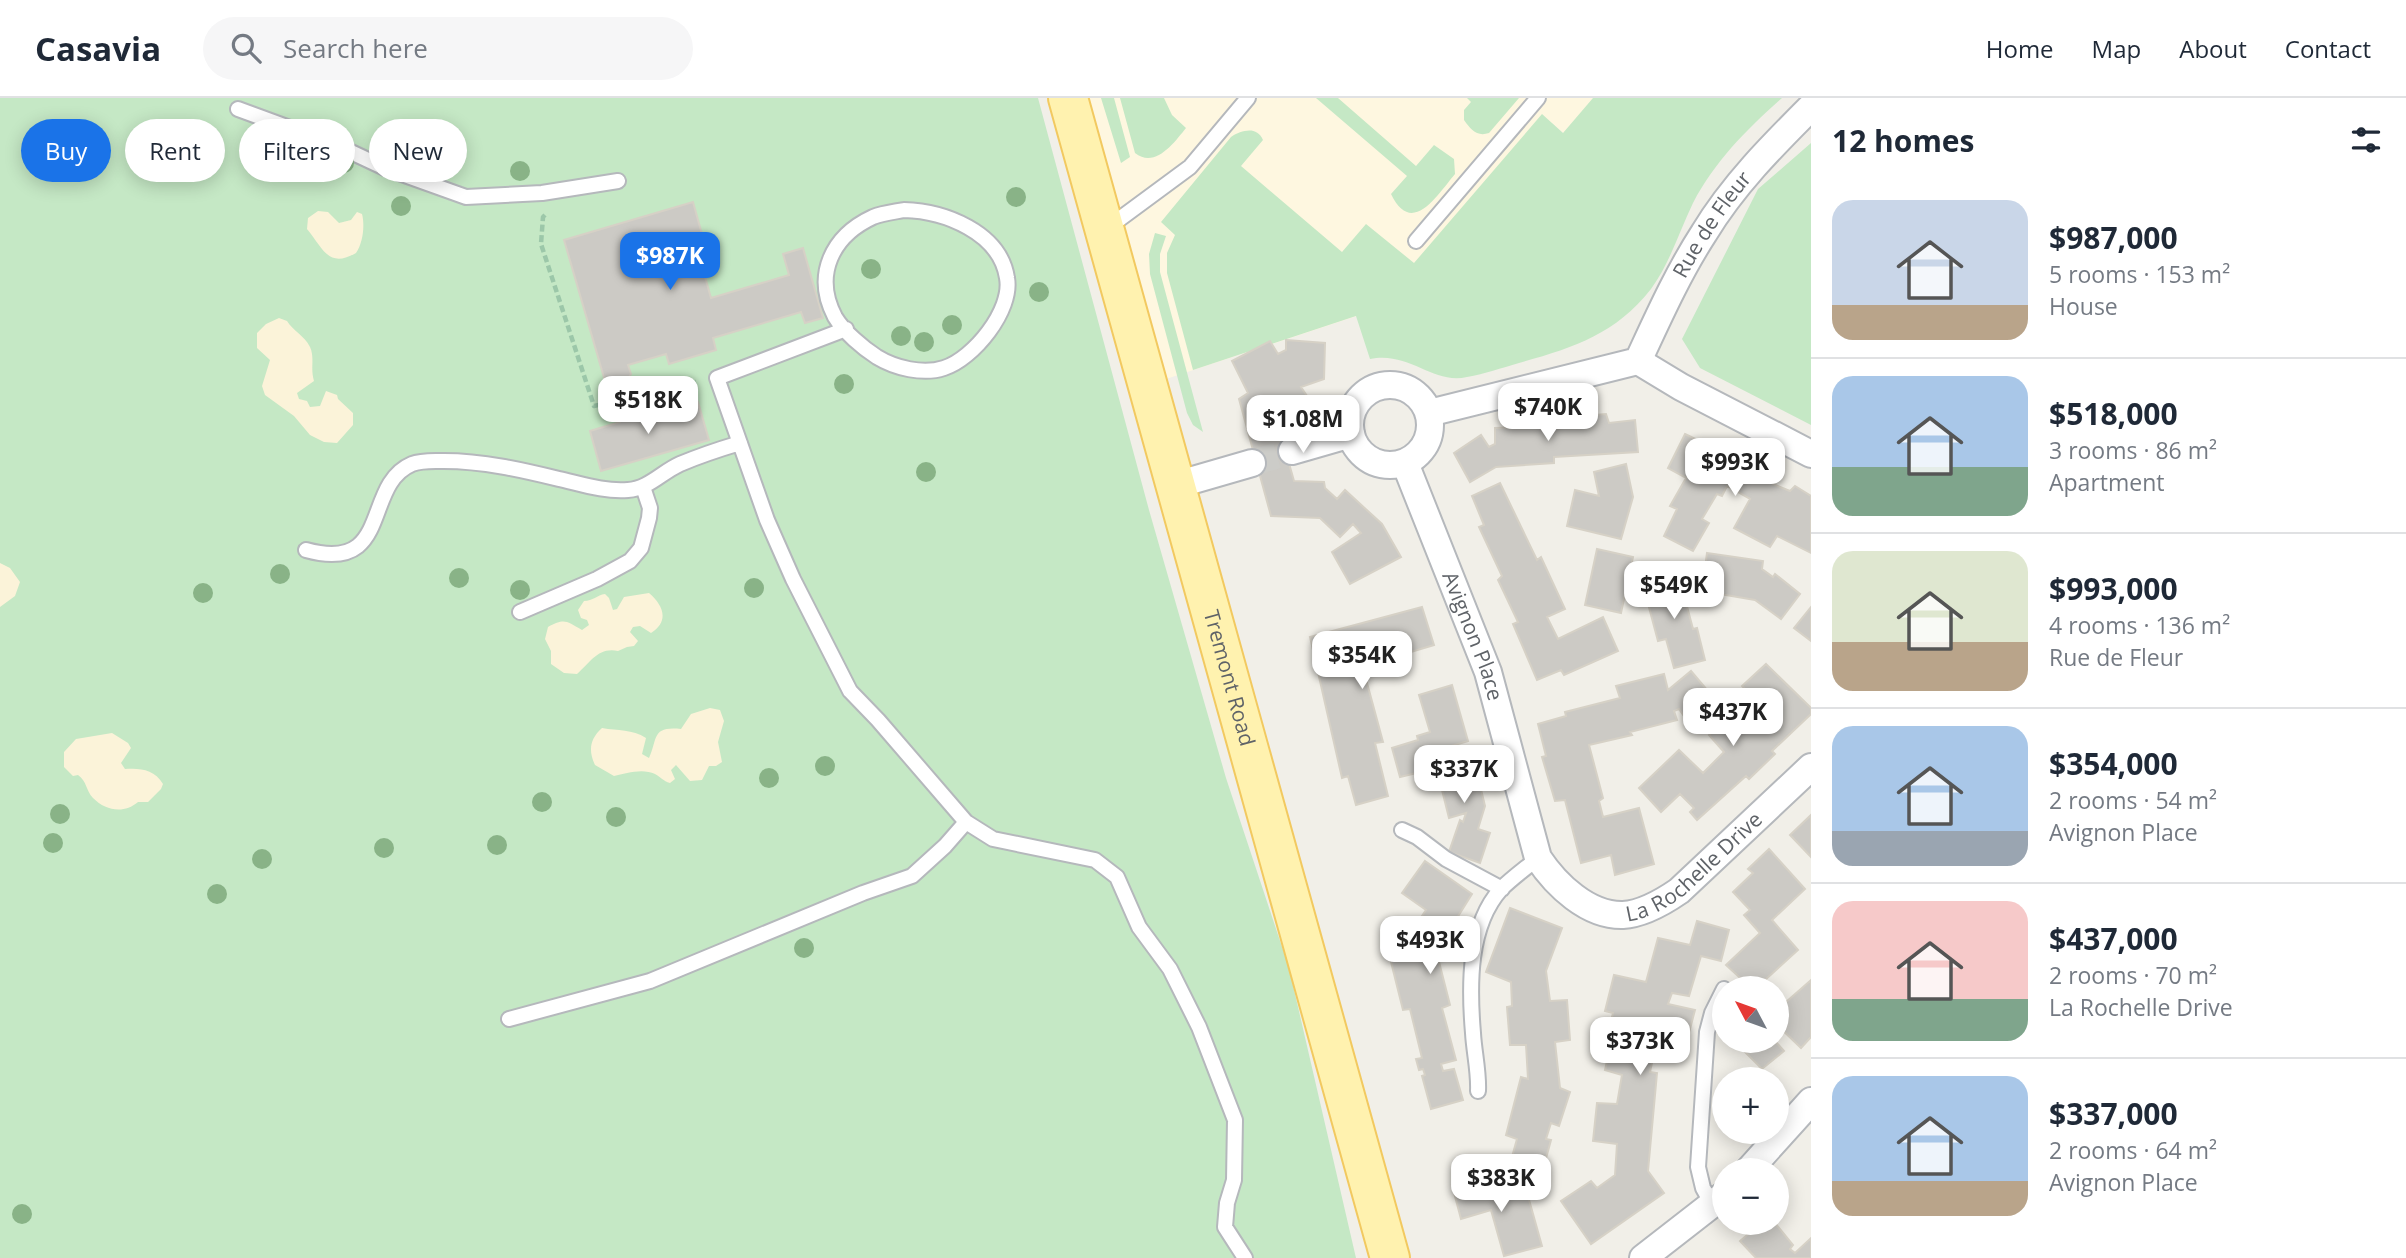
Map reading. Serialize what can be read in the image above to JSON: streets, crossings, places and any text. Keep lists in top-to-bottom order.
{
  "streets": {
    "main road": ["Tremont Road"],
    "street": ["Rue de Fleur", "Avignon Place", "La Rochelle Drive"]
  },
  "crossings": [
    ["Avignon Place", "La Rochelle Drive"]
  ],
  "north": "top left",
  "page": {
    "header": "Casavia",
    "search": "Search here",
    "nav": [
      "Home",
      "Map",
      "About",
      "Contact"
    ],
    "heading": "12 homes",
    "chip": [
      "Buy",
      "Rent",
      "Filters",
      "New"
    ],
    "list": [
      {
        "name": "$987,000",
        "note": "5 rooms · 153 m² · House"
      },
      {
        "name": "$518,000",
        "note": "3 rooms · 86 m² · Apartment"
      },
      {
        "name": "$993,000",
        "note": "4 rooms · 136 m² · Rue de Fleur"
      },
      {
        "name": "$354,000",
        "note": "2 rooms · 54 m² · Avignon Place"
      },
      {
        "name": "$437,000",
        "note": "2 rooms · 70 m² · La Rochelle Drive"
      },
      {
        "name": "$337,000",
        "note": "2 rooms · 64 m² · Avignon Place"
      }
    ],
    "price": [
      "$987K",
      "$518K",
      "$740K",
      "$1.08M",
      "$993K",
      "$549K",
      "$354K",
      "$437K",
      "$337K",
      "$493K",
      "$373K",
      "$383K"
    ],
    "map_buttons": ["+", "−"]
  }
}
